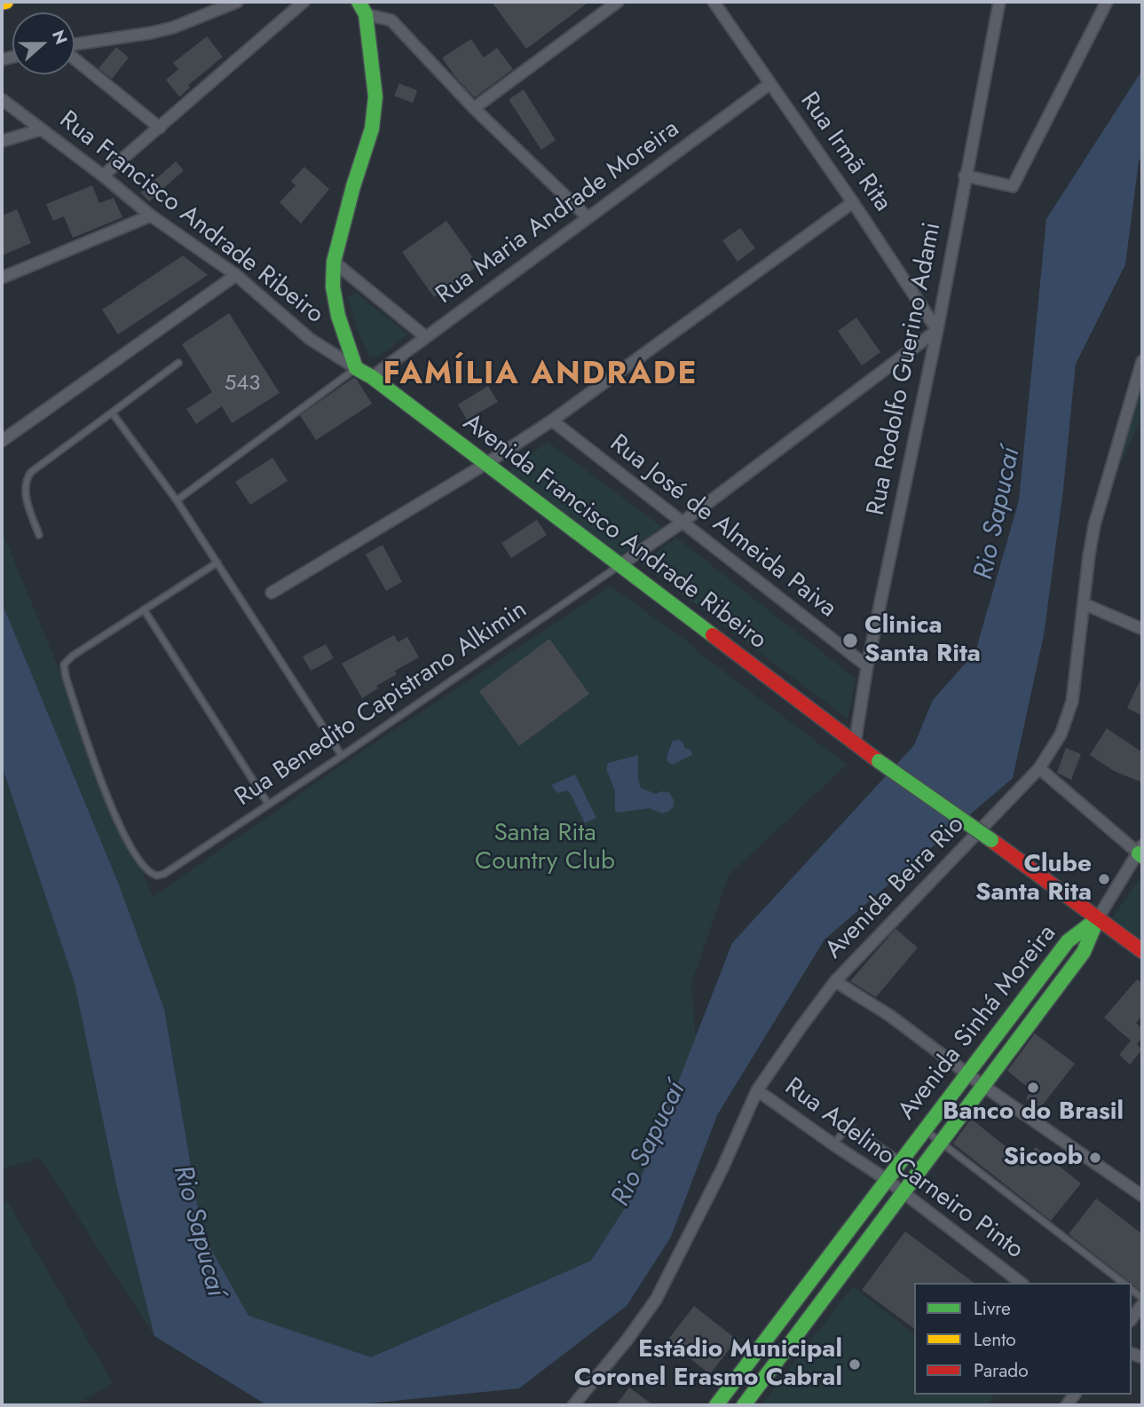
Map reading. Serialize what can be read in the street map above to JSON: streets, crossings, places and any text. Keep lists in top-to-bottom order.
{
  "streets": {
    "main road": ["Avenida Francisco Andrade Ribeiro", "Avenida Sinhá Moreira"],
    "street": [
      "Rua Irmã Rita",
      "Rua Maria Andrade Moreira",
      "Rua Francisco Andrade Ribeiro",
      "Rua Rodolfo Guerino Adami",
      "Rua José de Almeida Paiva",
      "Avenida Beira Rio",
      "Rua Adelino Carneiro Pinto"
    ],
    "lane": ["Rua Benedito Capistrano Alkimin"]
  },
  "crossings": [
    ["Rua Irmã Rita", "Rua Maria Andrade Moreira"],
    ["Rua Irmã Rita", "Rua Rodolfo Guerino Adami"],
    ["Rua Maria Andrade Moreira", "Avenida Francisco Andrade Ribeiro"],
    ["Rua Francisco Andrade Ribeiro", "Avenida Francisco Andrade Ribeiro"],
    ["Rua Rodolfo Guerino Adami", "Rua José de Almeida Paiva"],
    ["Rua Rodolfo Guerino Adami", "Avenida Francisco Andrade Ribeiro"],
    ["Avenida Francisco Andrade Ribeiro", "Rua Benedito Capistrano Alkimin"],
    ["Avenida Francisco Andrade Ribeiro", "Avenida Sinhá Moreira"],
    ["Avenida Beira Rio", "Rua Adelino Carneiro Pinto"],
    ["Avenida Sinhá Moreira", "Rua Adelino Carneiro Pinto"]
  ],
  "districts": ["FAMÍLIA ANDRADE"],
  "water": ["Rio Sapucaí"],
  "parks": ["Santa Rita Country Club"],
  "places": [
    "Clinica Santa Rita",
    "Clube Santa Rita",
    "Banco do Brasil",
    "Sicoob",
    "Estádio Municipal Coronel Erasmo Cabral"
  ],
  "house_numbers": ["543"],
  "legend": ["Livre", "Lento", "Parado"],
  "north": "right"
}
